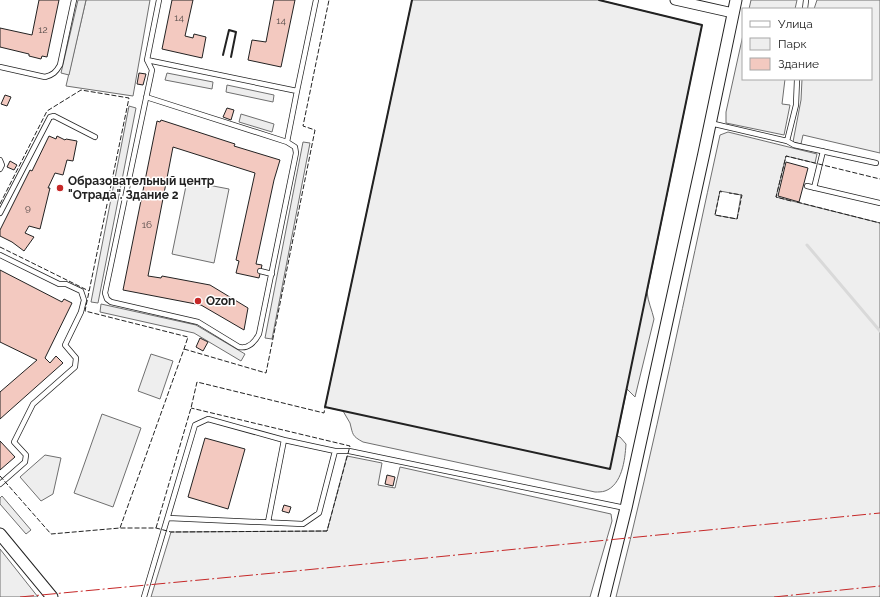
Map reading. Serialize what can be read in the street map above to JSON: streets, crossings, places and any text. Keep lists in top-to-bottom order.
{
  "places": ["Образовательный центр \"Отрада\". Здание 2", "Ozon"],
  "house_numbers": [
    "14",
    "14",
    "12",
    "9",
    "16"
  ],
  "legend": ["Улица", "Парк", "Здание"]
}
